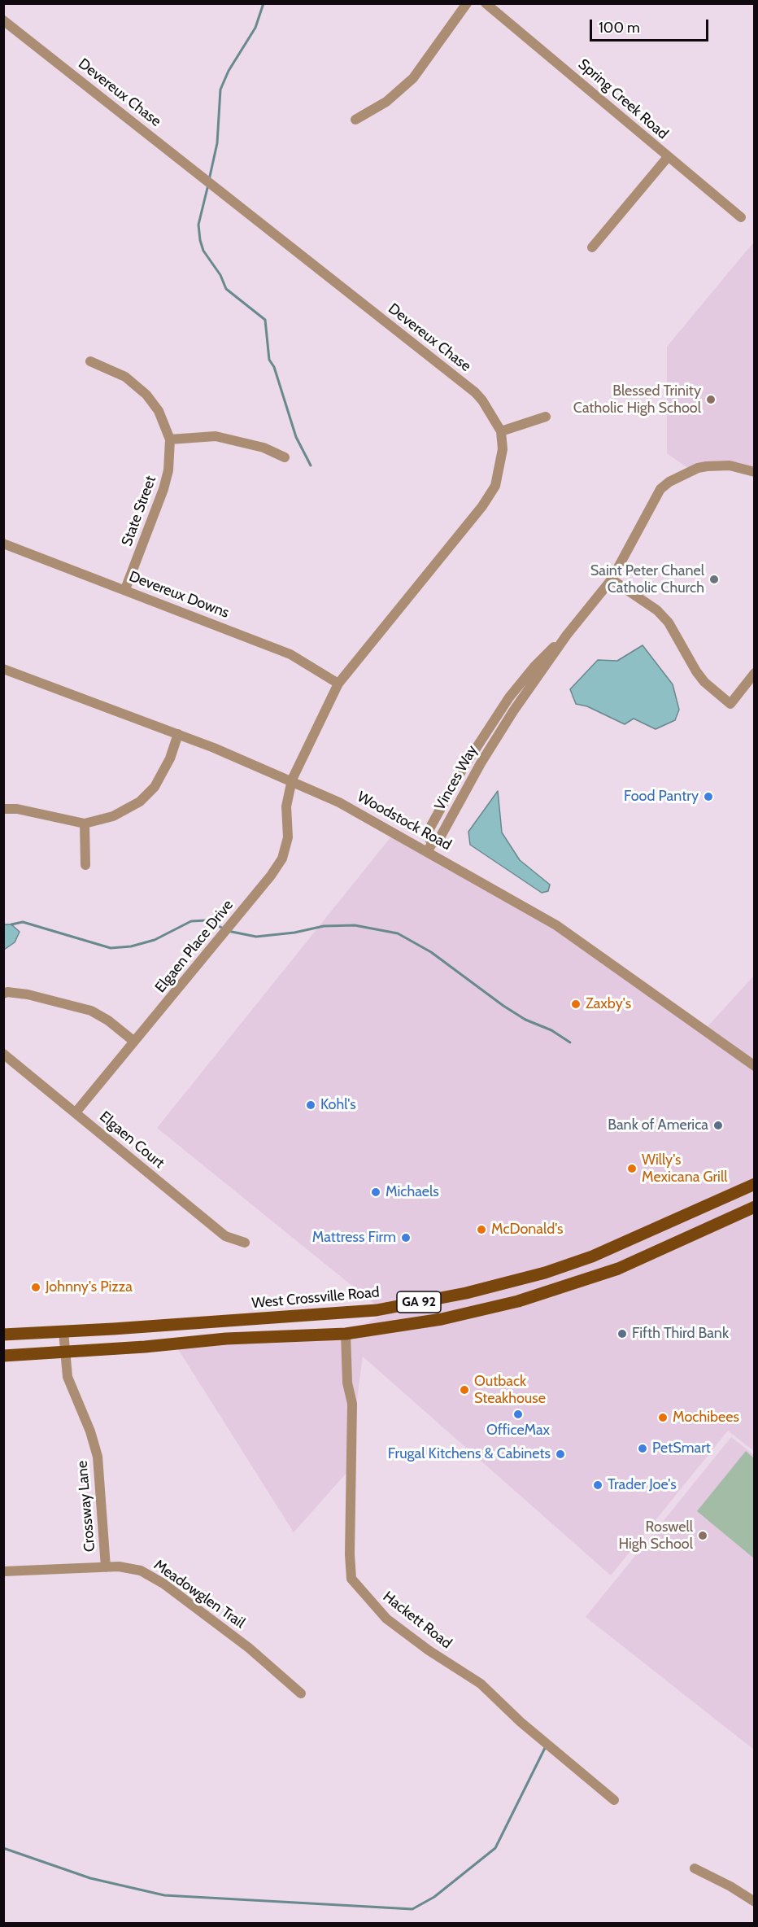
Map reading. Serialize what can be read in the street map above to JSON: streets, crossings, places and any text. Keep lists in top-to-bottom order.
{
  "streets": {
    "main road": ["West Crossville Road", "GA 92"],
    "street": [
      "Devereux Chase",
      "Spring Creek Road",
      "State Street",
      "Devereux Downs",
      "Vinces Way",
      "Woodstock Road",
      "Elgaen Place Drive",
      "Elgaen Court",
      "Crossway Lane",
      "Meadowglen Trail",
      "Hackett Road"
    ]
  },
  "crossings": [
    ["Devereux Chase", "Devereux Downs"],
    ["Devereux Chase", "Woodstock Road"],
    ["Devereux Chase", "Elgaen Place Drive"],
    ["State Street", "Devereux Downs"],
    ["Vinces Way", "Woodstock Road"],
    ["Woodstock Road", "Elgaen Place Drive"],
    ["Elgaen Place Drive", "Elgaen Court"],
    ["West Crossville Road", "Crossway Lane"],
    ["GA 92", "Crossway Lane"],
    ["GA 92", "Hackett Road"],
    ["Crossway Lane", "Meadowglen Trail"]
  ],
  "places": [
    "Blessed Trinity Catholic High School",
    "Saint Peter Chanel Catholic Church",
    "Food Pantry",
    "Zaxby's",
    "Kohl's",
    "Bank of America",
    "Willy's Mexicana Grill",
    "Michaels",
    "McDonald's",
    "Mattress Firm",
    "Johnny's Pizza",
    "Fifth Third Bank",
    "Outback Steakhouse",
    "OfficeMax",
    "Mochibees",
    "PetSmart",
    "Frugal Kitchens & Cabinets",
    "Trader Joe's",
    "Roswell High School"
  ],
  "scale_bar": "100 m"
}
